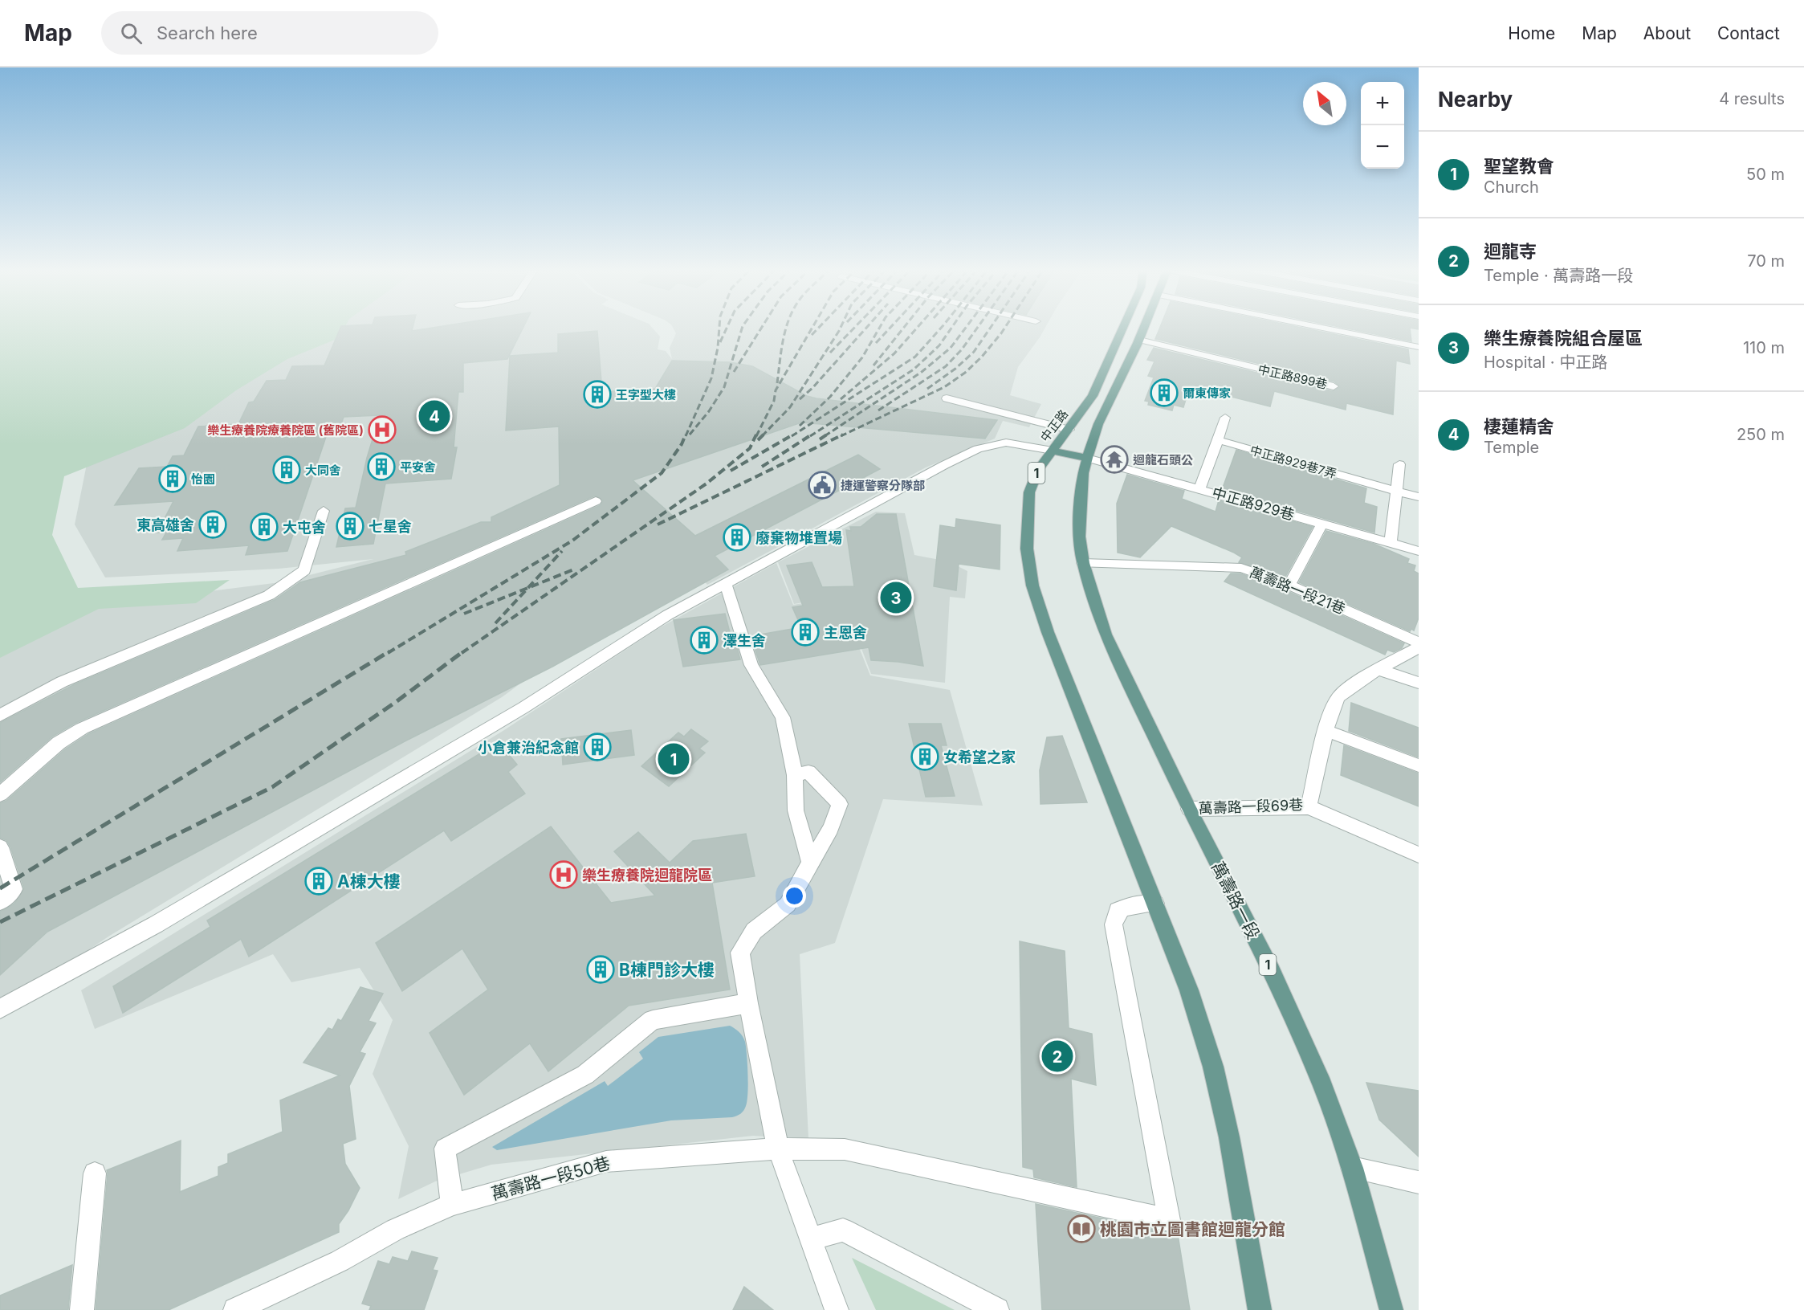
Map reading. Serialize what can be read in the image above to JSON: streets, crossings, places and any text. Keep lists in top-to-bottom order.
{
  "streets": {
    "main road": ["中正路", "1", "萬壽路一段"],
    "street": [
      "中正路899巷",
      "中正路929巷7弄",
      "中正路929巷",
      "萬壽路一段21巷",
      "萬壽路一段69巷",
      "萬壽路一段50巷"
    ]
  },
  "crossings": [
    ["中正路899巷", "1"],
    ["中正路", "1"],
    ["中正路", "萬壽路一段50巷"],
    ["1", "中正路929巷"],
    ["1", "萬壽路一段21巷"],
    ["1", "萬壽路一段"],
    ["1", "萬壽路一段50巷"],
    ["萬壽路一段21巷", "萬壽路一段"],
    ["萬壽路一段69巷", "萬壽路一段"]
  ],
  "places": {
    "building": [
      "爾東傳家",
      "王字型大樓",
      "平安舍",
      "大同舍",
      "怡園",
      "東高雄舍",
      "七星舍",
      "大屯舍",
      "廢棄物堆置場",
      "主恩舍",
      "澤生舍",
      "小倉兼治紀念館",
      "女希望之家",
      "A棟大樓",
      "B棟門診大樓"
    ],
    "hospital": ["樂生療養院療養院區 (舊院區)", "樂生療養院迴龍院區"],
    "temple": ["迴龍石頭公"],
    "public building": ["捷運警察分隊部"],
    "library": ["桃園市立圖書館迴龍分館"]
  },
  "north": "top left",
  "page": {
    "header": "Map",
    "search": "Search here",
    "nav": [
      "Home",
      "Map",
      "About",
      "Contact"
    ],
    "heading": ["Nearby", "4 results"],
    "map_buttons": ["+", "−"],
    "list": [
      {
        "mark": "1",
        "name": "聖望教會",
        "note": "Church",
        "value": "50 m"
      },
      {
        "mark": "2",
        "name": "迴龍寺",
        "note": "Temple · 萬壽路一段",
        "value": "70 m"
      },
      {
        "mark": "3",
        "name": "樂生療養院組合屋區",
        "note": "Hospital · 中正路",
        "value": "110 m"
      },
      {
        "mark": "4",
        "name": "棲蓮精舍",
        "note": "Temple",
        "value": "250 m"
      }
    ],
    "pins": [
      "4",
      "3",
      "1",
      "2"
    ]
  }
}
